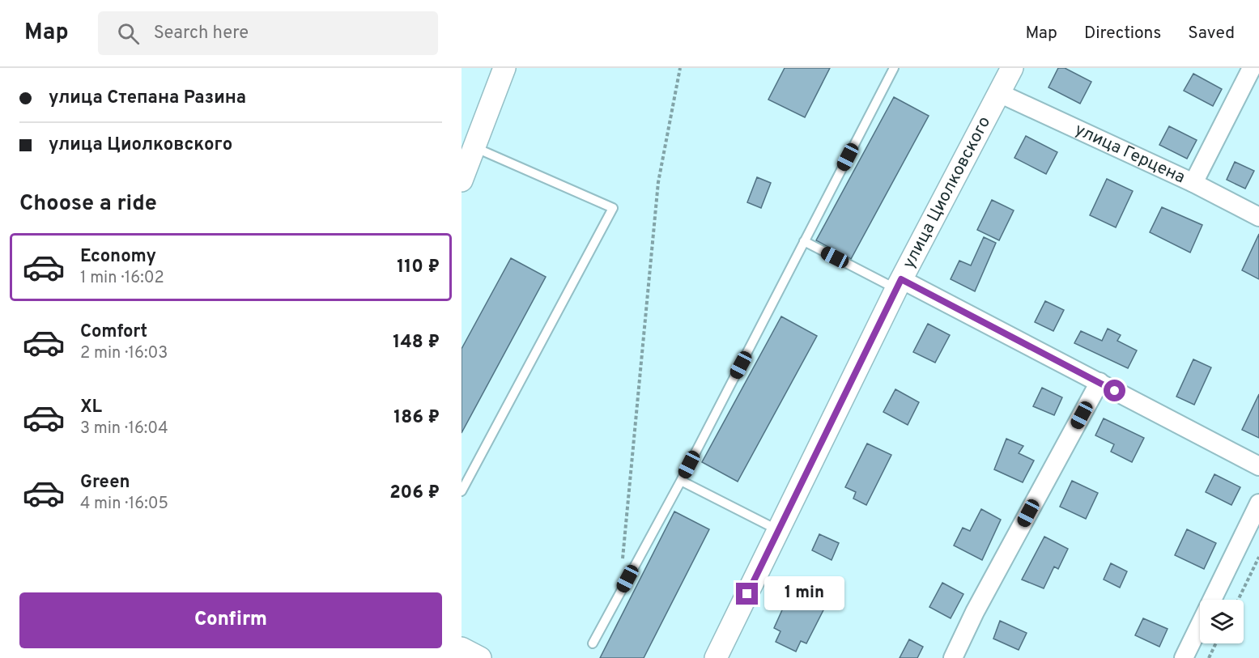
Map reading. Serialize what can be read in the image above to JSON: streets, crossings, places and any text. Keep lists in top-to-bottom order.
{
  "streets": {
    "street": ["улица Герцена", "улица Циолковского"]
  },
  "crossings": [
    ["улица Герцена", "улица Циолковского"]
  ],
  "page": {
    "header": "Map",
    "search": "Search here",
    "nav": ["Map", "Directions", "Saved"],
    "banner": ["улица Степана Разина", "улица Циолковского"],
    "heading": "Choose a ride",
    "list": [
      {
        "name": "Economy",
        "note": "1 min · 16:02",
        "value": "110 ₽"
      },
      {
        "name": "Comfort",
        "note": "2 min · 16:03",
        "value": "148 ₽"
      },
      {
        "name": "XL",
        "note": "3 min · 16:04",
        "value": "186 ₽"
      },
      {
        "name": "Green",
        "note": "4 min · 16:05",
        "value": "206 ₽"
      }
    ],
    "bubble": "1 min",
    "buttons": "Confirm"
  }
}
